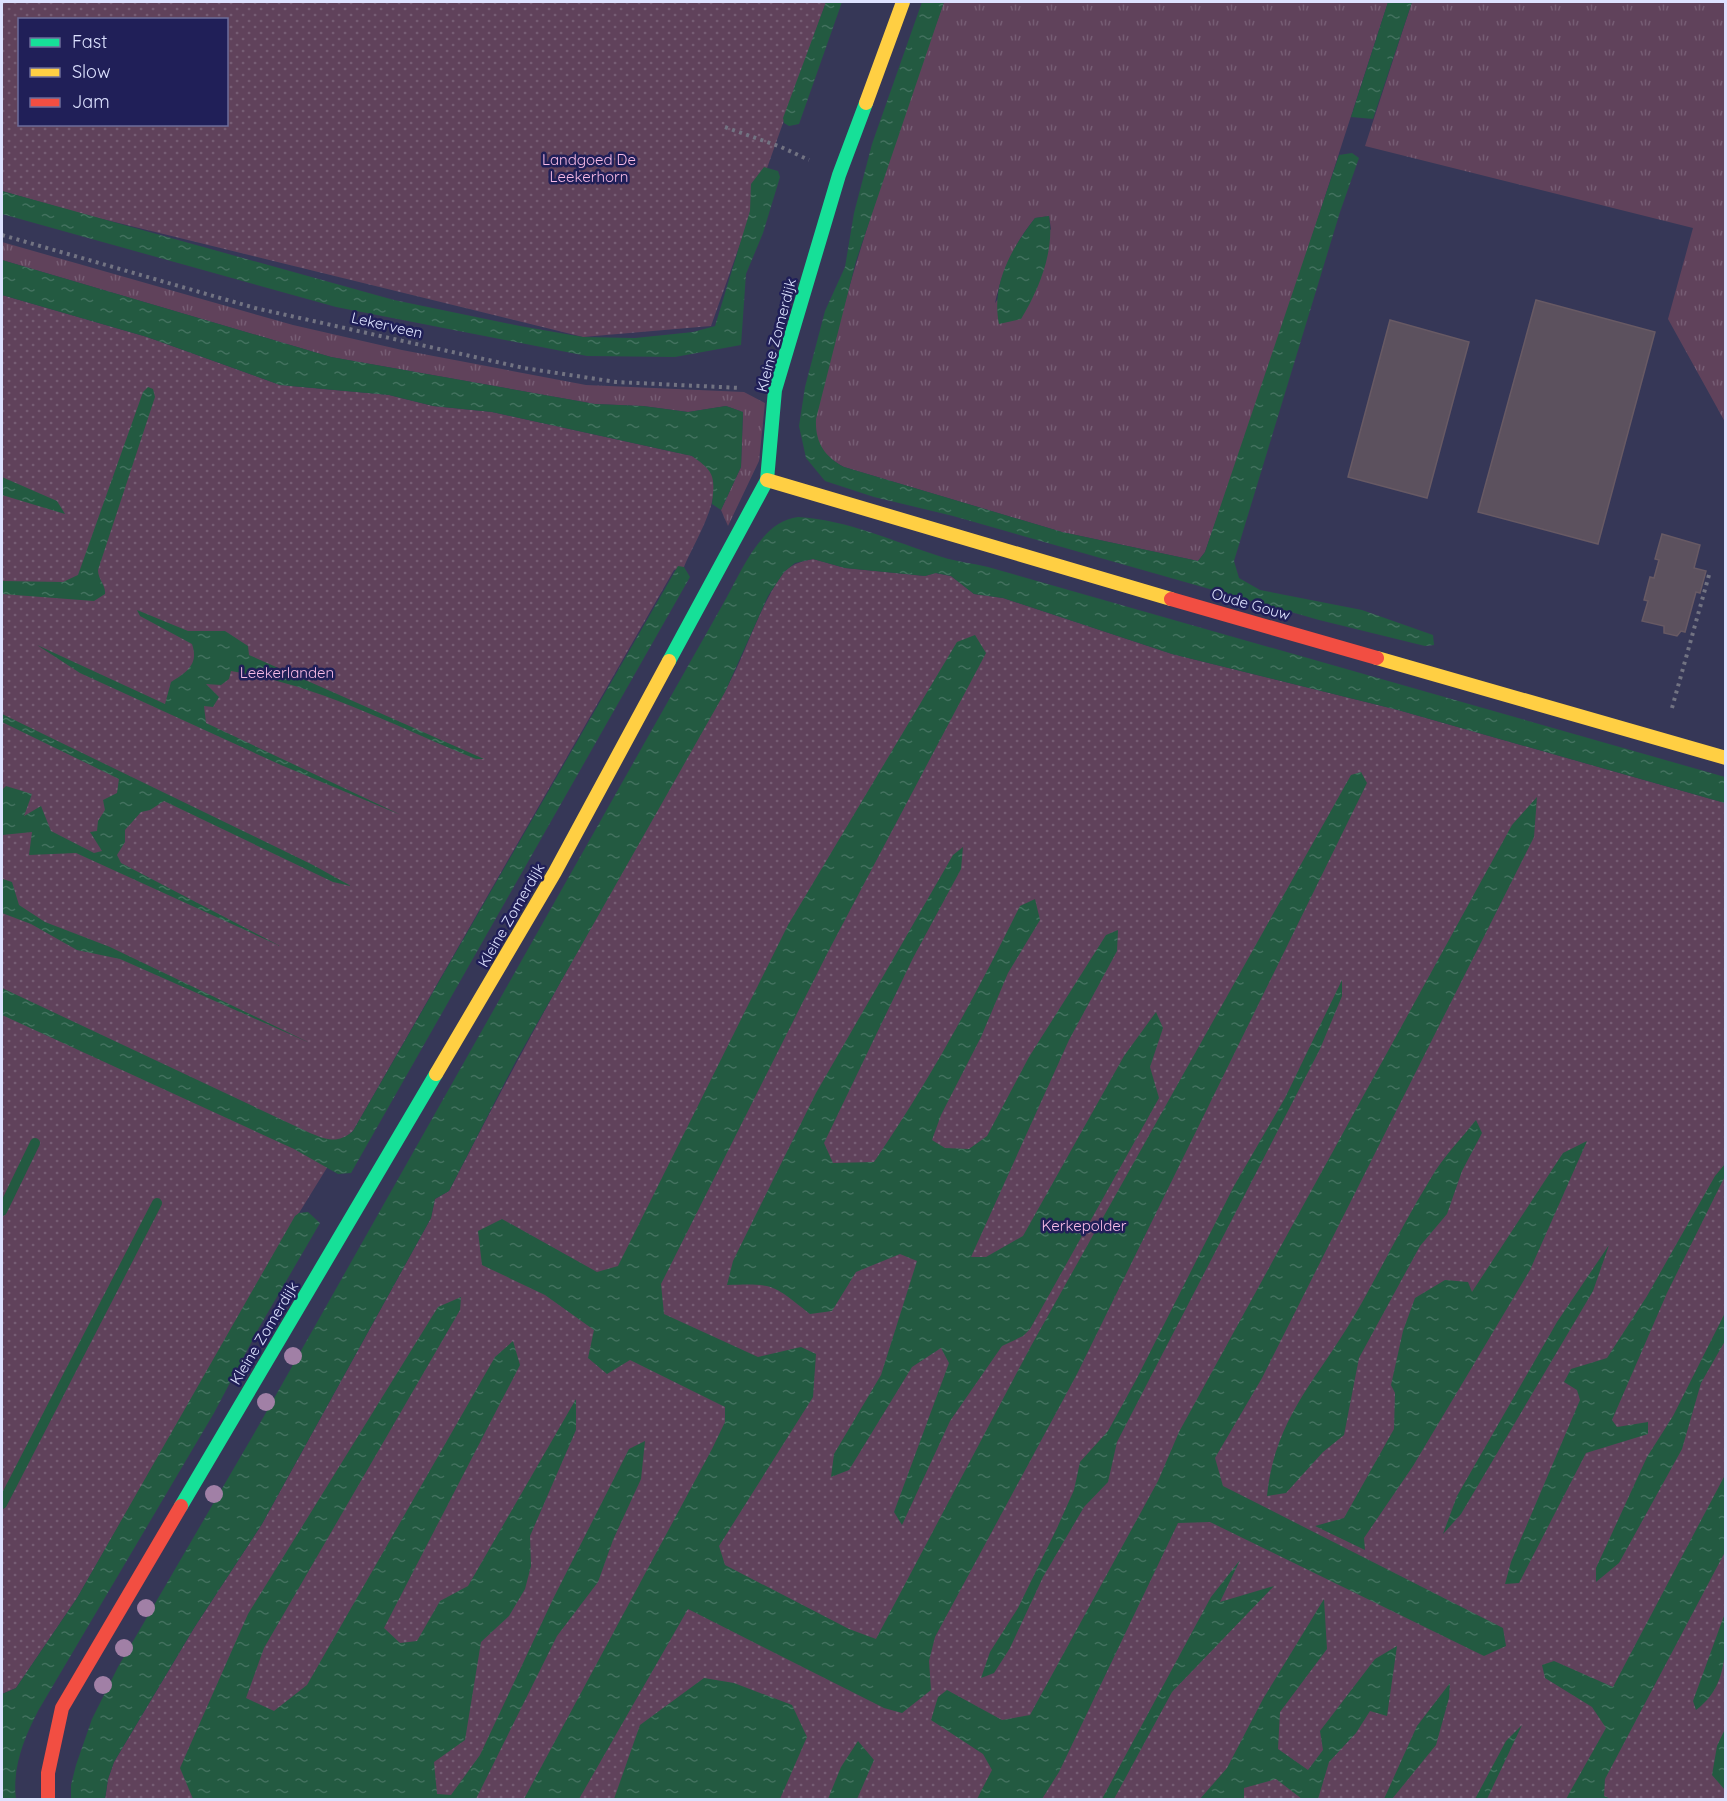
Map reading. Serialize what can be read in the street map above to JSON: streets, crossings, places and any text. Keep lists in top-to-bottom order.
{
  "streets": {
    "street": ["Kleine Zomerdijk", "Oude Gouw"],
    "path": ["Lekerveen"]
  },
  "crossings": [
    ["Lekerveen", "Kleine Zomerdijk"],
    ["Kleine Zomerdijk", "Oude Gouw"]
  ],
  "parks": ["Landgoed De Leekerhorn", "Leekerlanden", "Kerkepolder"],
  "legend": ["Fast", "Slow", "Jam"]
}
